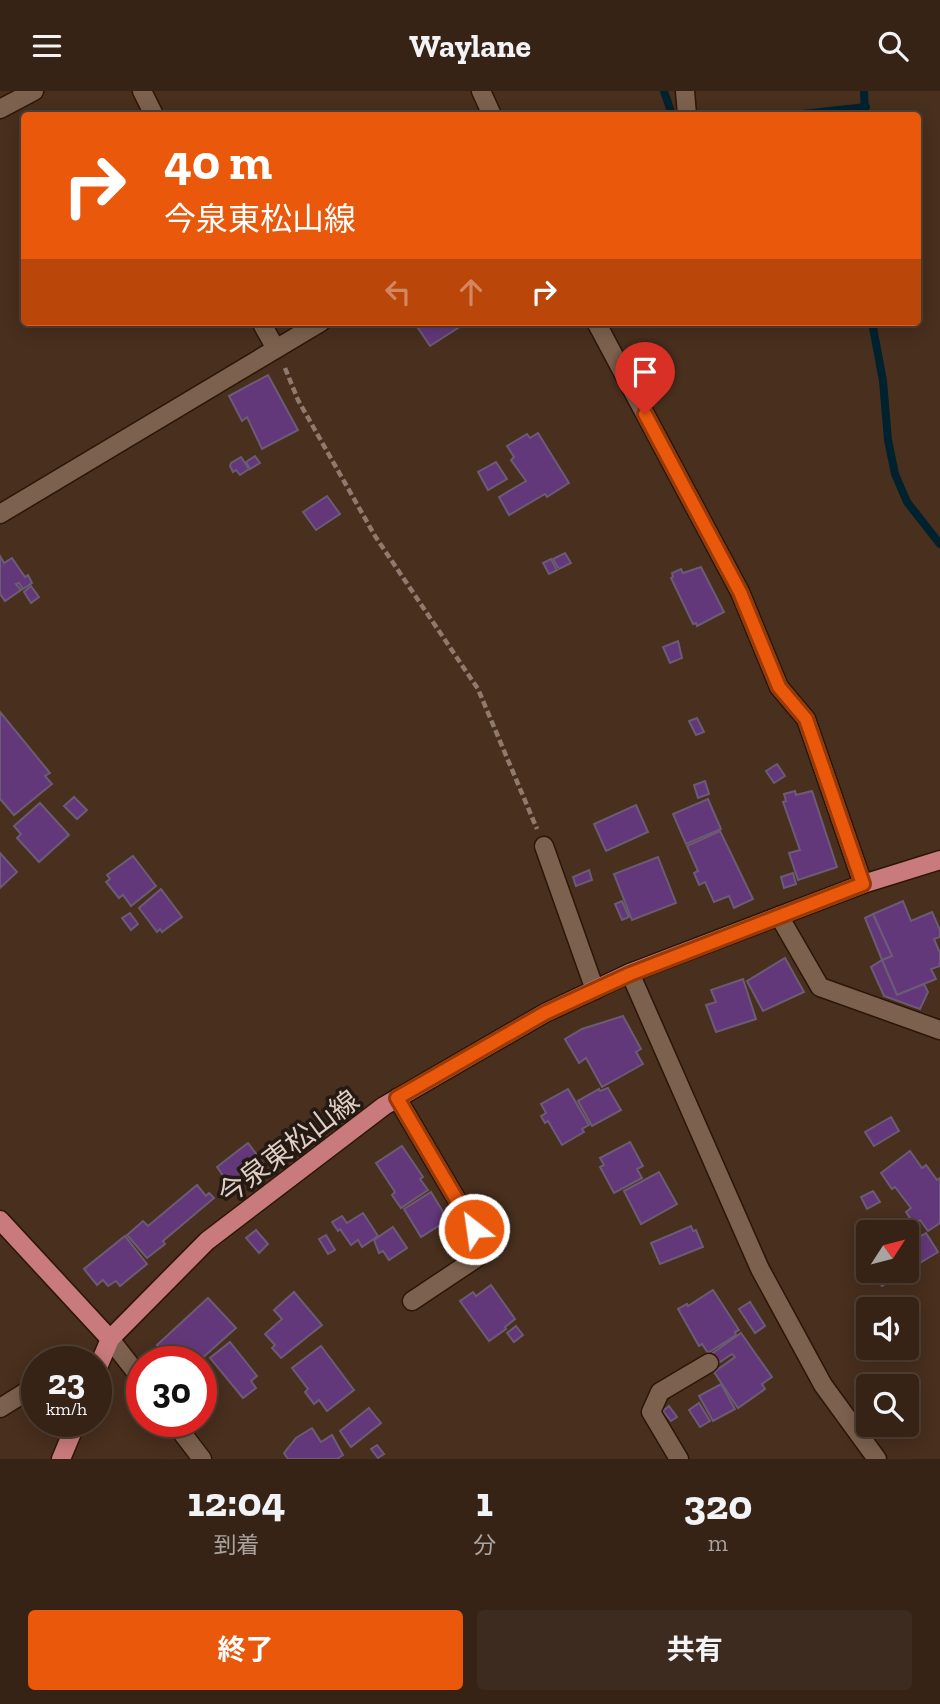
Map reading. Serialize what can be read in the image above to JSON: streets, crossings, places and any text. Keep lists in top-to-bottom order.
{
  "streets": {
    "main road": ["今泉東松山線"]
  },
  "north": "top right",
  "page": {
    "header": "Waylane",
    "turn": ["40 m", "今泉東松山線"],
    "speed": "23 km/h",
    "limit": "30",
    "eta": [
      "12:04",
      "到着",
      "1",
      "分",
      "320",
      "m"
    ],
    "buttons": ["終了", "共有"]
  }
}
